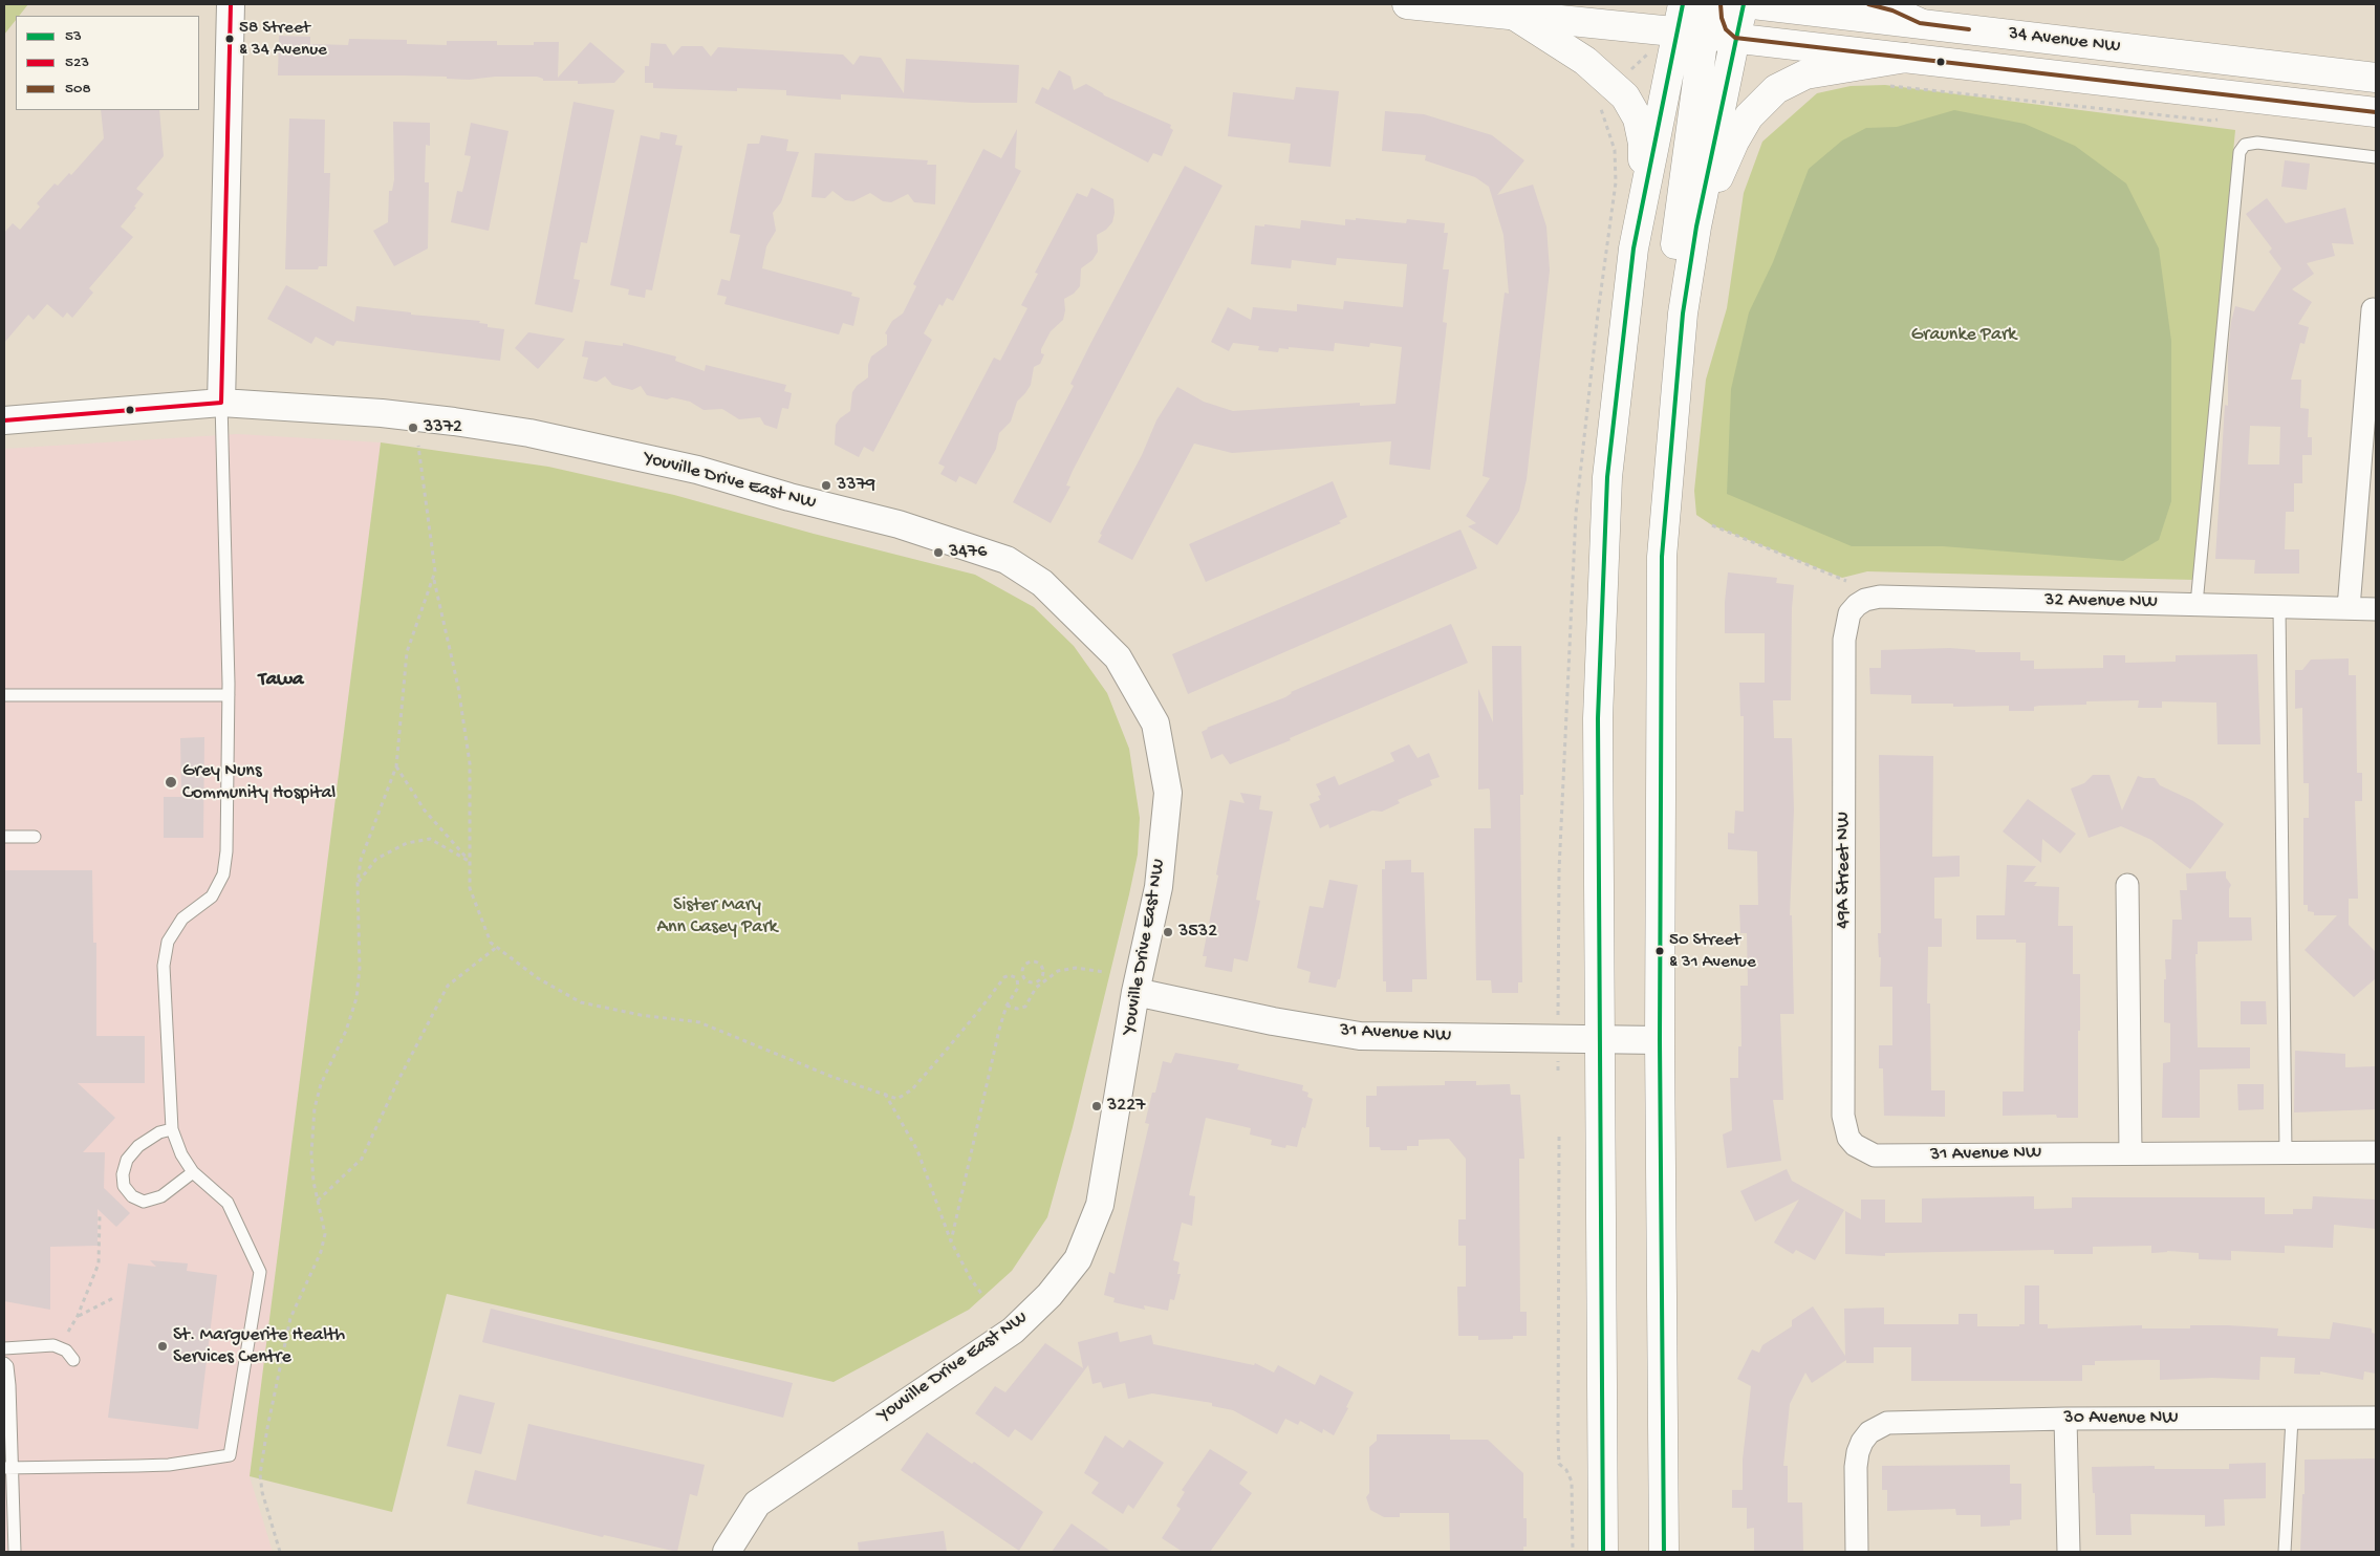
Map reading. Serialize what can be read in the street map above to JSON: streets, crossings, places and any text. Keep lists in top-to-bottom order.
{
  "streets": {
    "main road": ["34 Avenue NW"],
    "street": [
      "Youville Drive East NW",
      "32 Avenue NW",
      "49A Street NW",
      "31 Avenue NW",
      "30 Avenue NW"
    ]
  },
  "crossings": [
    ["Youville Drive East NW", "31 Avenue NW"],
    ["32 Avenue NW", "49A Street NW"],
    ["49A Street NW", "31 Avenue NW"]
  ],
  "districts": ["Tawa"],
  "parks": ["Graunke Park", "Sister Mary Ann Casey Park"],
  "places": [
    "58 Street & 34 Avenue",
    "3372",
    "3379",
    "3476",
    "Grey Nuns Community Hospital",
    "3532",
    "50 Street & 31 Avenue",
    "3227",
    "St. Marguerite Health Services Centre"
  ],
  "lines": ["transit line 53", "transit line 523", "transit line 508"],
  "legend": ["53", "523", "508"]
}
